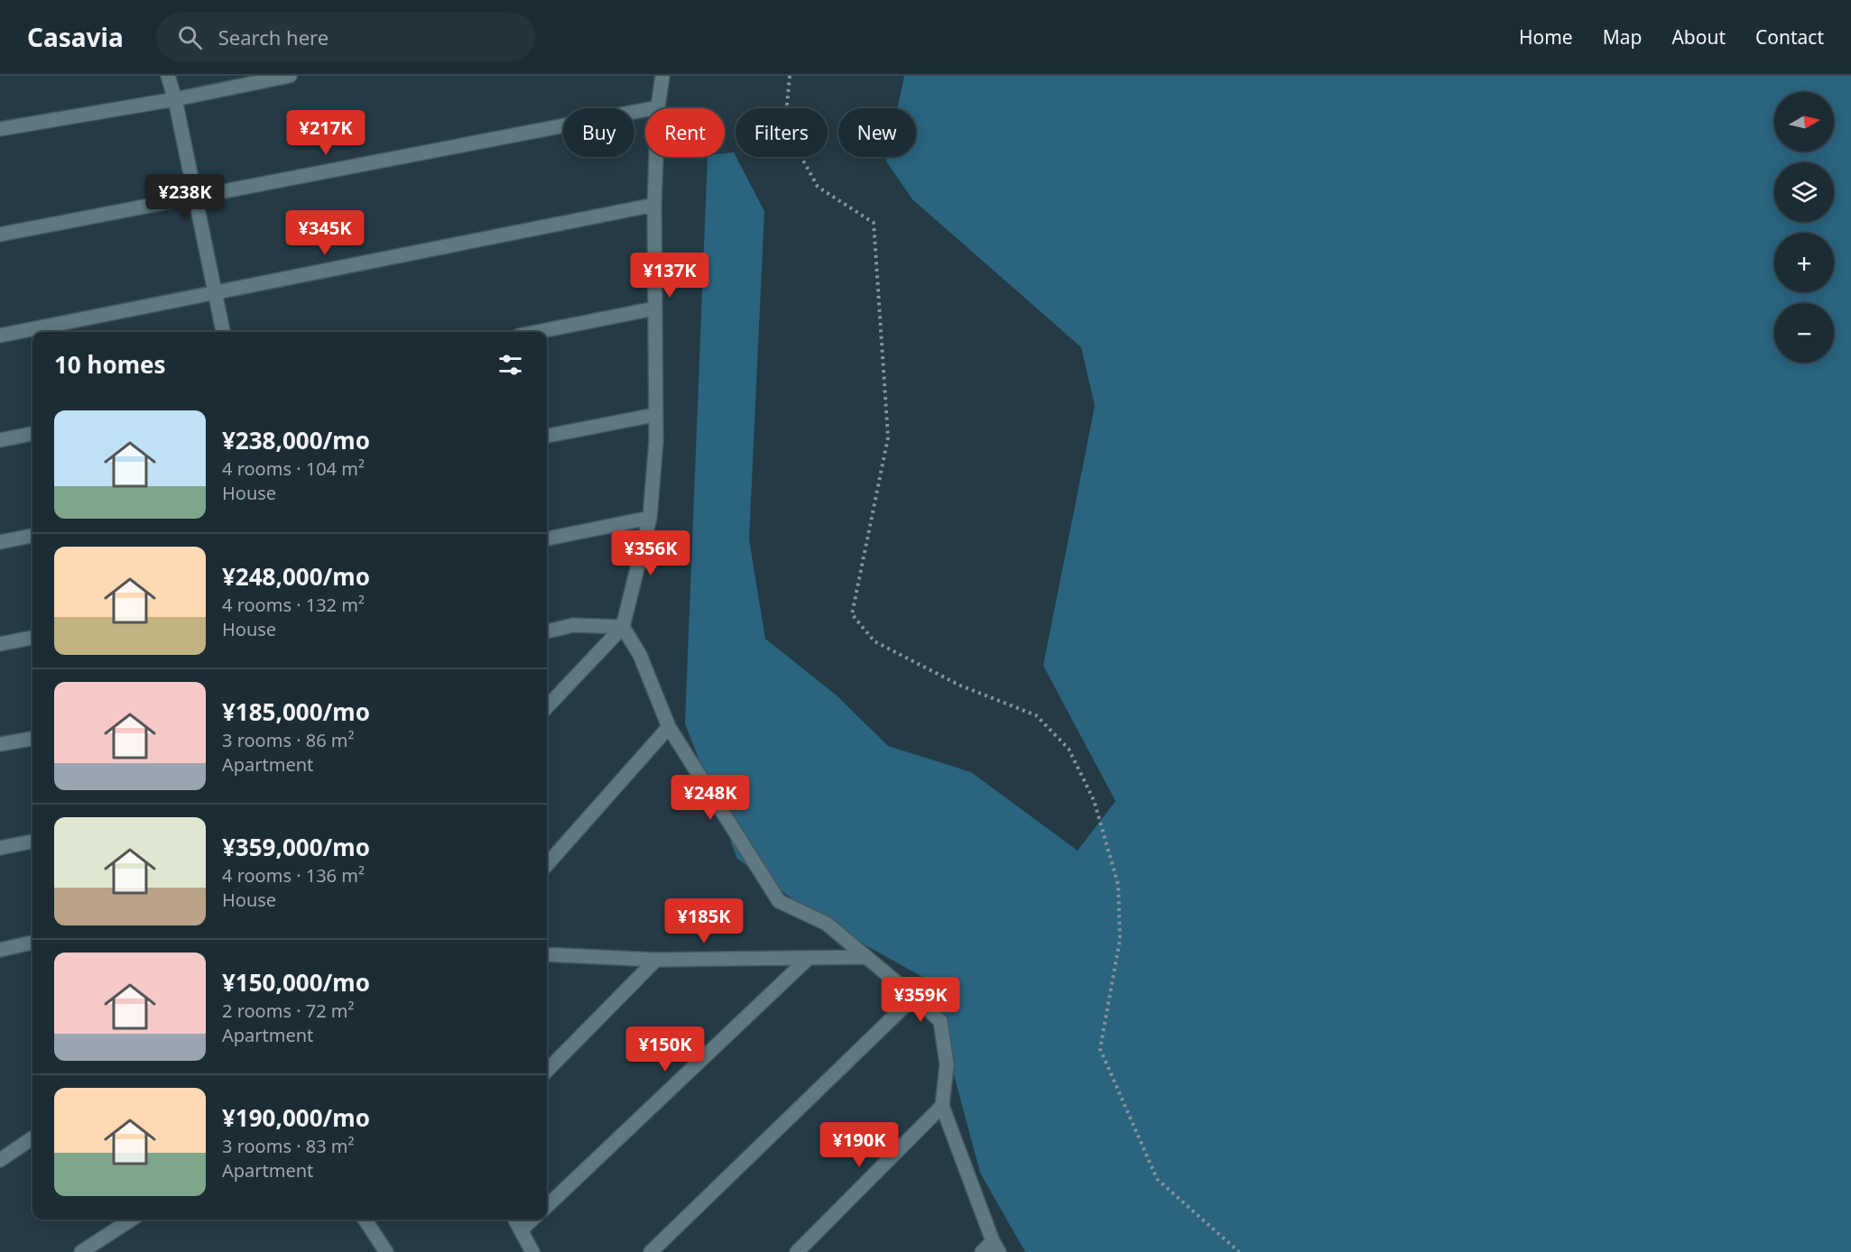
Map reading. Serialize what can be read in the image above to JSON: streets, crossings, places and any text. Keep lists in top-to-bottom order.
{
  "north": "right",
  "page": {
    "header": "Casavia",
    "search": "Search here",
    "nav": [
      "Home",
      "Map",
      "About",
      "Contact"
    ],
    "map_buttons": ["+", "−"],
    "chip": [
      "Buy",
      "Rent",
      "Filters",
      "New"
    ],
    "price": [
      "¥217K",
      "¥238K",
      "¥345K",
      "¥137K",
      "¥356K",
      "¥248K",
      "¥185K",
      "¥359K",
      "¥150K",
      "¥190K"
    ],
    "heading": "10 homes",
    "list": [
      {
        "name": "¥238,000/mo",
        "note": "4 rooms · 104 m² · House"
      },
      {
        "name": "¥248,000/mo",
        "note": "4 rooms · 132 m² · House"
      },
      {
        "name": "¥185,000/mo",
        "note": "3 rooms · 86 m² · Apartment"
      },
      {
        "name": "¥359,000/mo",
        "note": "4 rooms · 136 m² · House"
      },
      {
        "name": "¥150,000/mo",
        "note": "2 rooms · 72 m² · Apartment"
      },
      {
        "name": "¥190,000/mo",
        "note": "3 rooms · 83 m² · Apartment"
      }
    ]
  }
}
